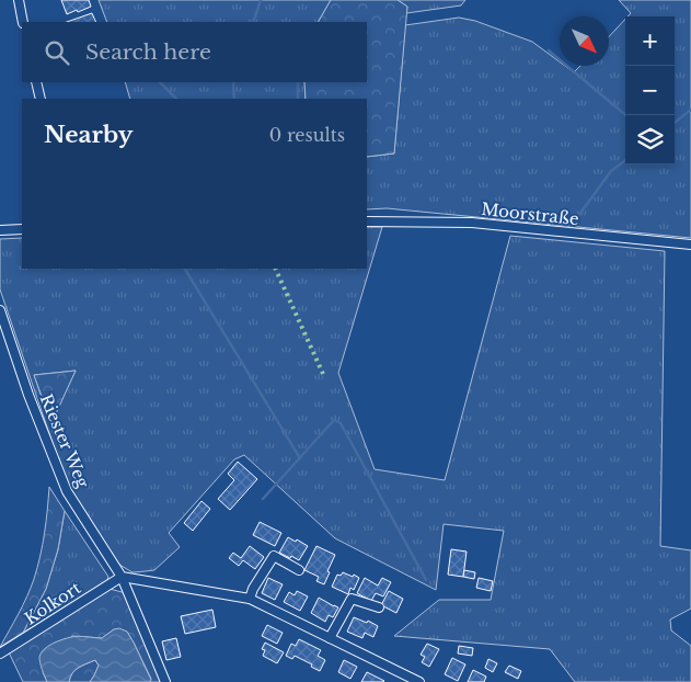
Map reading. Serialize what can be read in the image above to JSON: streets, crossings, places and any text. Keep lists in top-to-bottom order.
{
  "streets": {
    "street": ["Moorstraße", "Riester Weg", "Kolkort"]
  },
  "crossings": [
    ["Riester Weg", "Kolkort"]
  ],
  "north": "bottom right",
  "page": {
    "map_buttons": ["+", "−"],
    "search": "Search here",
    "heading": ["Nearby", "0 results"]
  }
}
